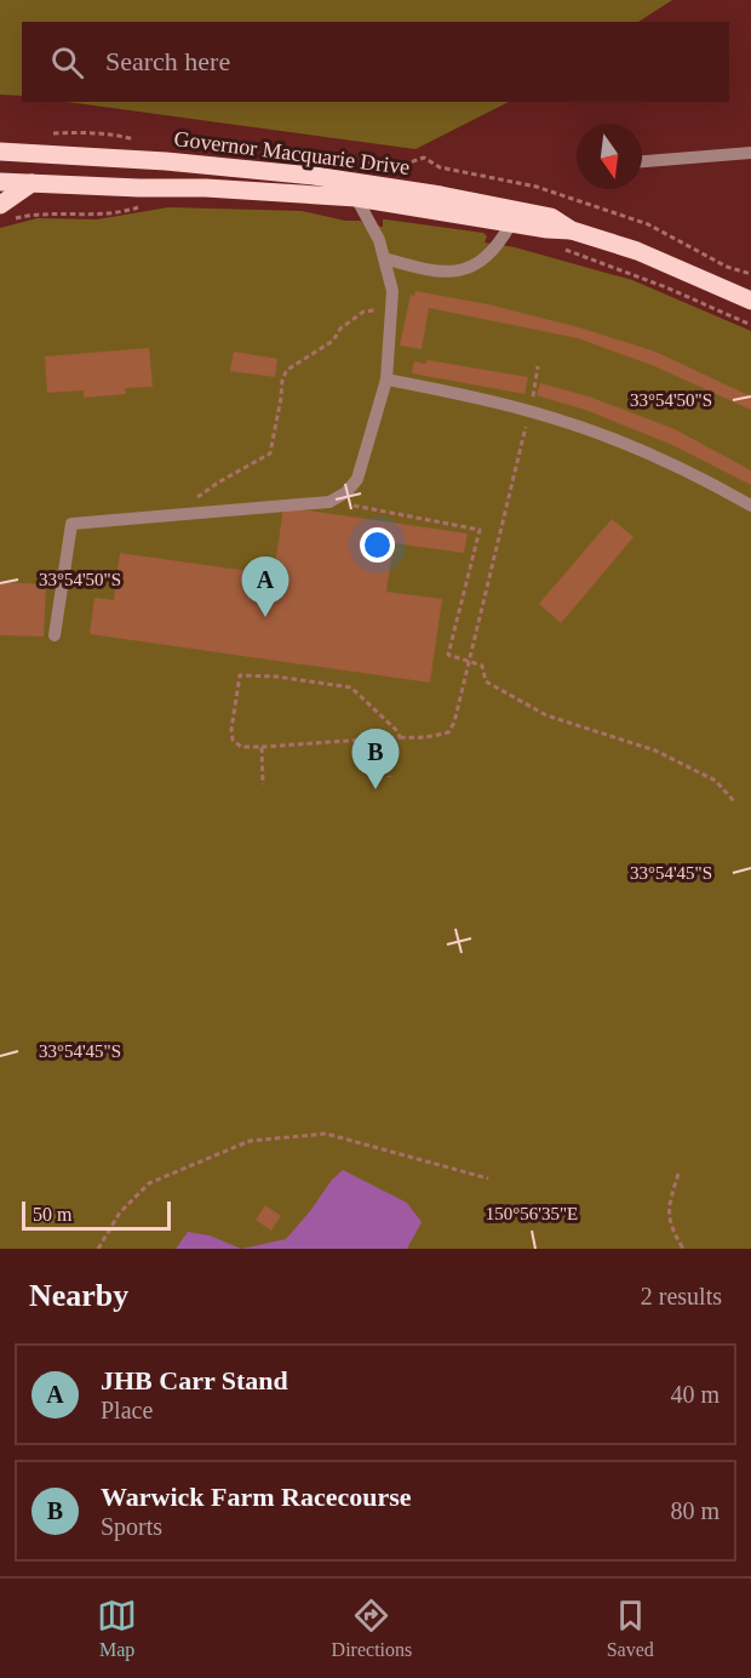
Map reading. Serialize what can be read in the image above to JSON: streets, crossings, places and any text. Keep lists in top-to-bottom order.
{
  "streets": {
    "main road": ["Governor Macquarie Drive"]
  },
  "scale_bar": "50 m",
  "north": "bottom",
  "page": {
    "search": "Search here",
    "pins": ["A", "B"],
    "scale": "50 m",
    "heading": ["Nearby", "2 results"],
    "list": [
      {
        "mark": "A",
        "name": "JHB Carr Stand",
        "note": "Place",
        "value": "40 m"
      },
      {
        "mark": "B",
        "name": "Warwick Farm Racecourse",
        "note": "Sports",
        "value": "80 m"
      }
    ],
    "nav": ["Map", "Directions", "Saved"]
  },
  "coordinates": ["33°54'50\"S", "33°54'45\"S", "150°56'35\"E"]
}
